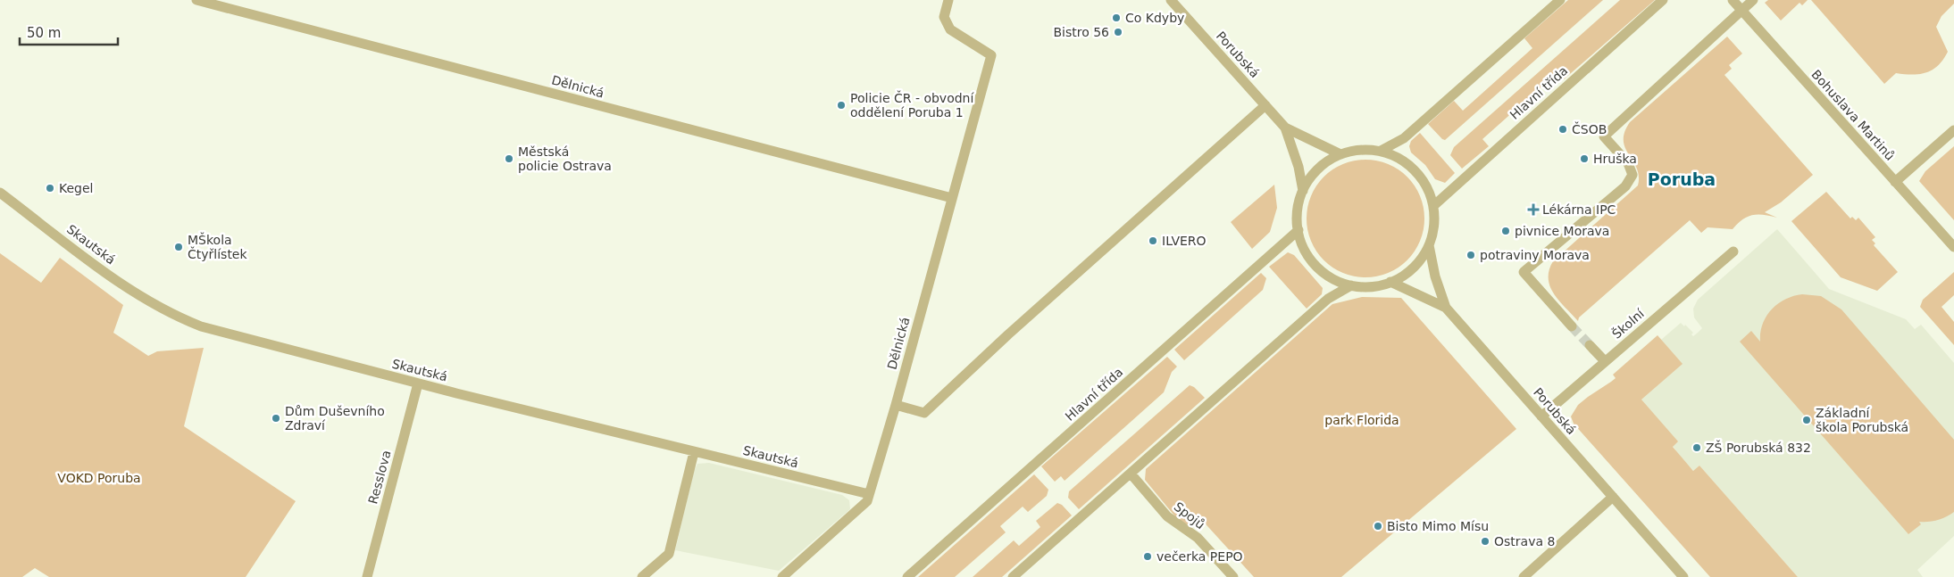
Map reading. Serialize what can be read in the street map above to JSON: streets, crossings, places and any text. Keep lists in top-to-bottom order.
{
  "streets": {
    "street": [
      "Porubská",
      "Dělnická",
      "Hlavní třída",
      "Bohuslava Martinů",
      "Skautská",
      "Školní",
      "Resslova",
      "Spojů"
    ]
  },
  "crossings": [
    ["Porubská", "Hlavní třída"],
    ["Porubská", "Školní"],
    ["Dělnická", "Skautská"],
    ["Skautská", "Resslova"]
  ],
  "districts": ["Poruba"],
  "parks": ["park Florida", "VOKD Poruba"],
  "places": {
    "other": [
      "Co Kdyby",
      "Bistro 56",
      "Policie ČR - obvodní oddělení Poruba 1",
      "ČSOB",
      "Městská policie Ostrava",
      "Hruška",
      "Kegel",
      "pivnice Morava",
      "ILVERO",
      "MŠkola Čtyřlístek",
      "potraviny Morava",
      "Dům Duševního Zdraví",
      "Základní škola Porubská",
      "ZŠ Porubská 832",
      "Bisto Mimo Mísu",
      "Ostrava 8",
      "večerka PEPO"
    ],
    "health": ["Lékárna IPC"]
  },
  "scale_bar": "50 m"
}
